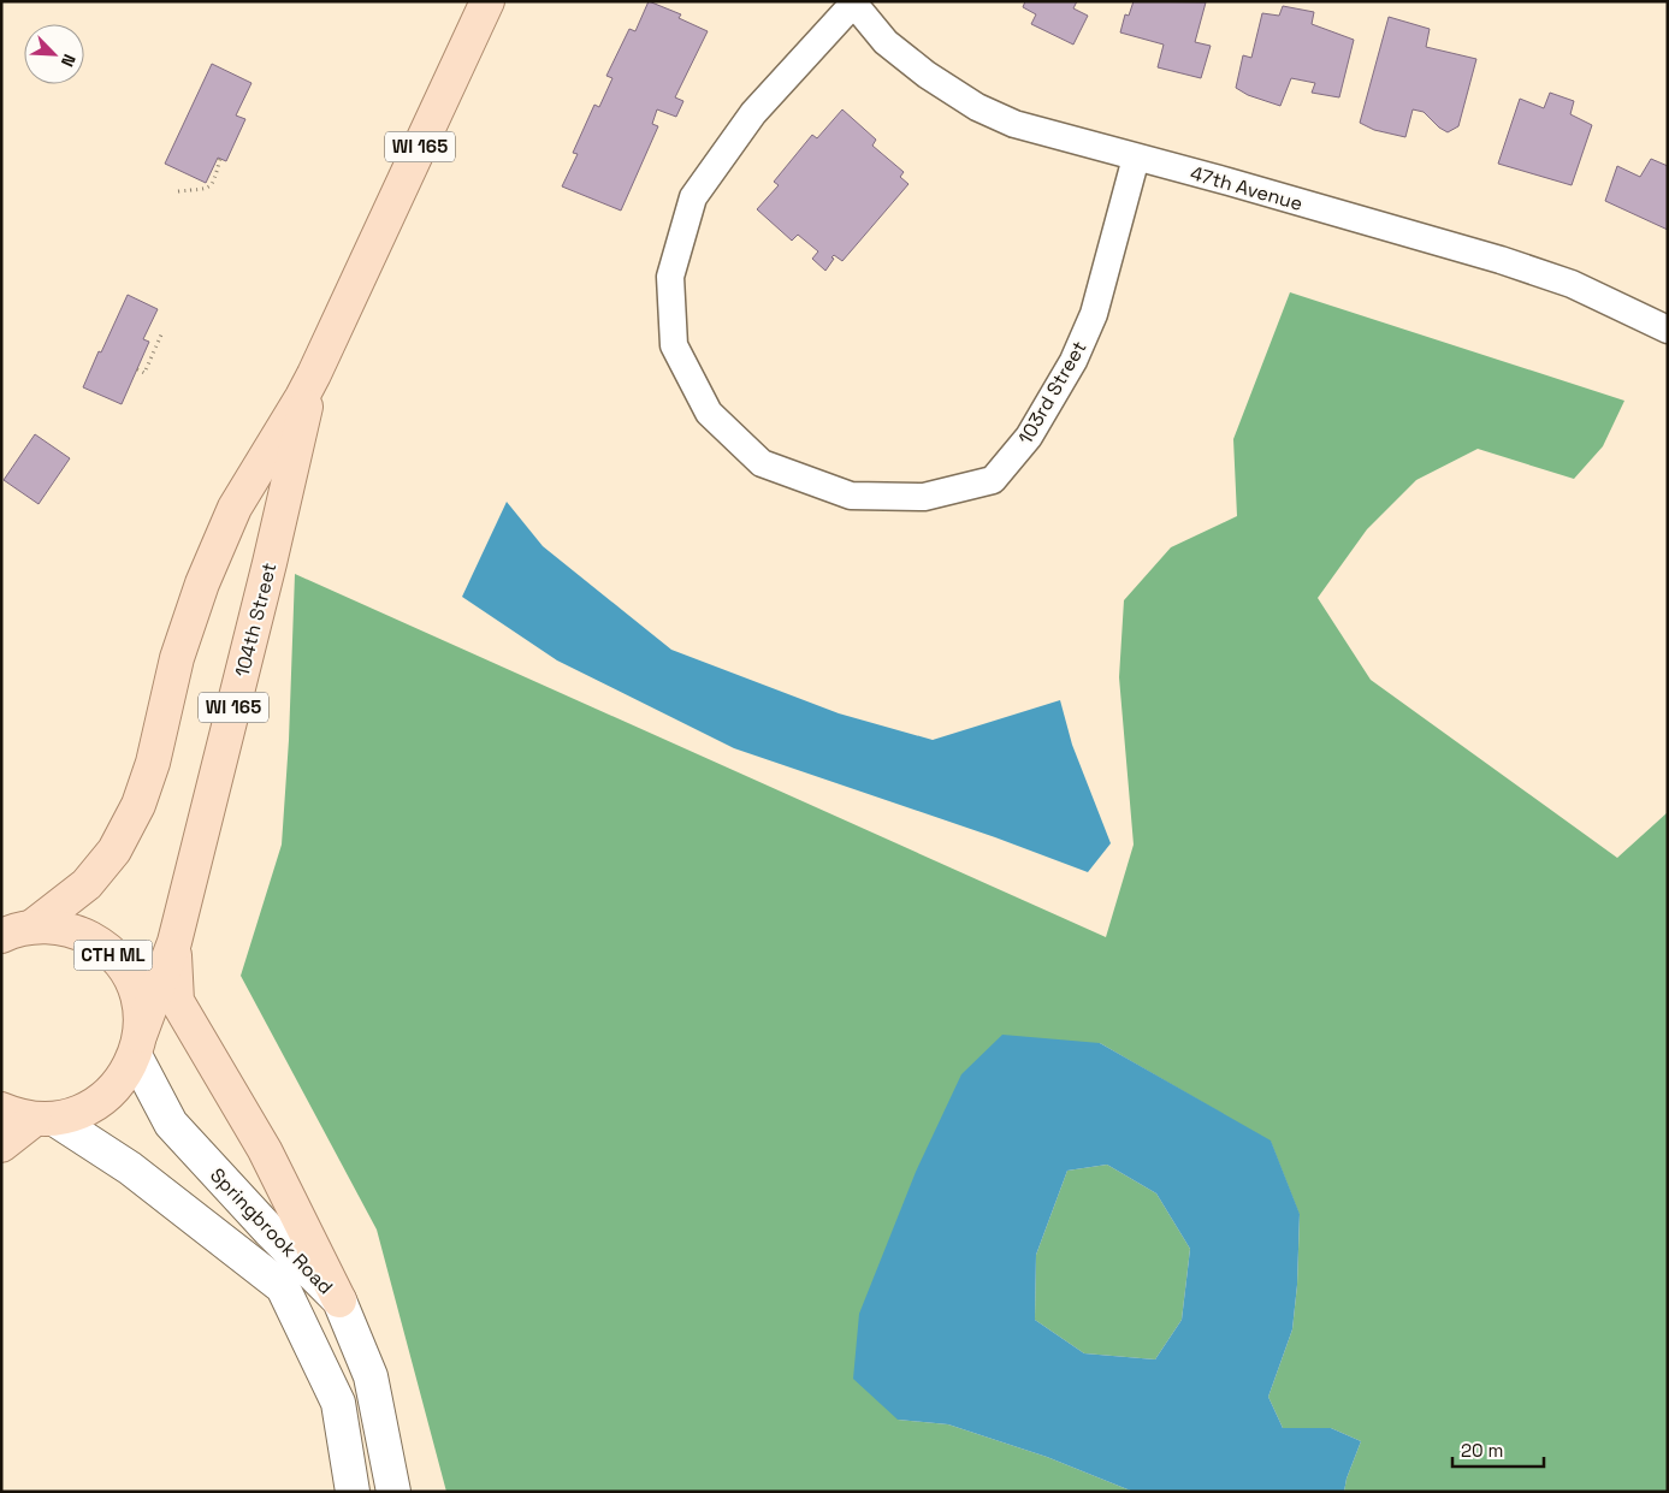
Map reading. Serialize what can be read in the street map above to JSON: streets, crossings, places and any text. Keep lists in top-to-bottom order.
{
  "streets": {
    "main road": ["WI 165", "104th Street", "CTH ML"],
    "street": ["47th Avenue", "103rd Street", "Springbrook Road"]
  },
  "crossings": [
    ["WI 165", "104th Street"],
    ["WI 165", "CTH ML"],
    ["WI 165", "Springbrook Road"],
    ["47th Avenue", "103rd Street"],
    ["104th Street", "CTH ML"],
    ["104th Street", "Springbrook Road"],
    ["CTH ML", "Springbrook Road"]
  ],
  "scale_bar": "20 m",
  "north": "bottom right"
}
